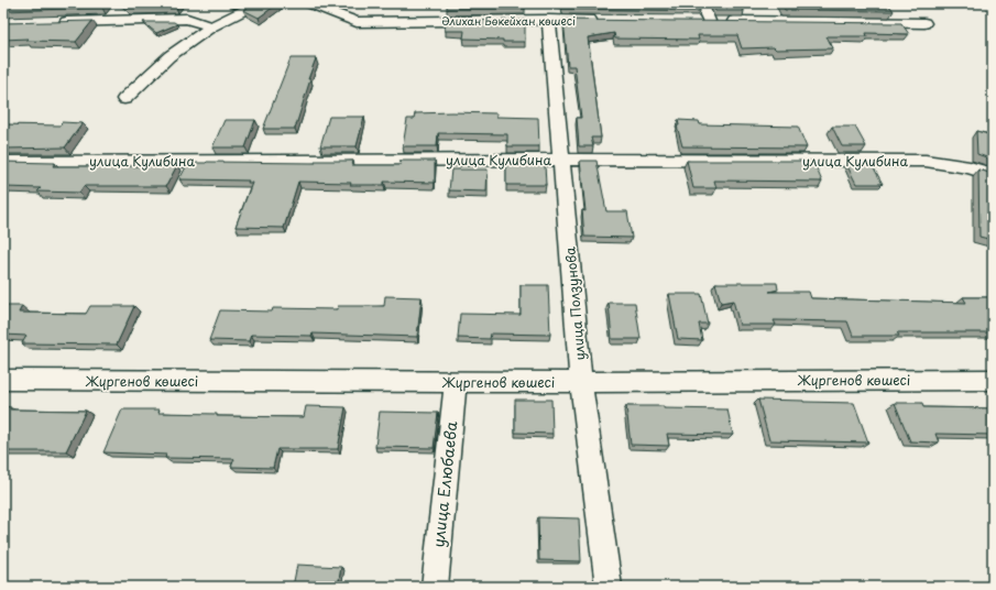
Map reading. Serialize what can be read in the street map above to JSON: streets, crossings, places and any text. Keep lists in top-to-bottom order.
{
  "streets": {
    "street": [
      "Әлихан Бөкейхан көшесі",
      "улица Кулибина",
      "улица Ползунова",
      "Жүргенов көшесі",
      "улица Елюбаева"
    ]
  },
  "crossings": [
    ["Әлихан Бөкейхан көшесі", "улица Ползунова"],
    ["улица Кулибина", "улица Ползунова"],
    ["улица Ползунова", "Жүргенов көшесі"],
    ["Жүргенов көшесі", "улица Елюбаева"]
  ]
}
